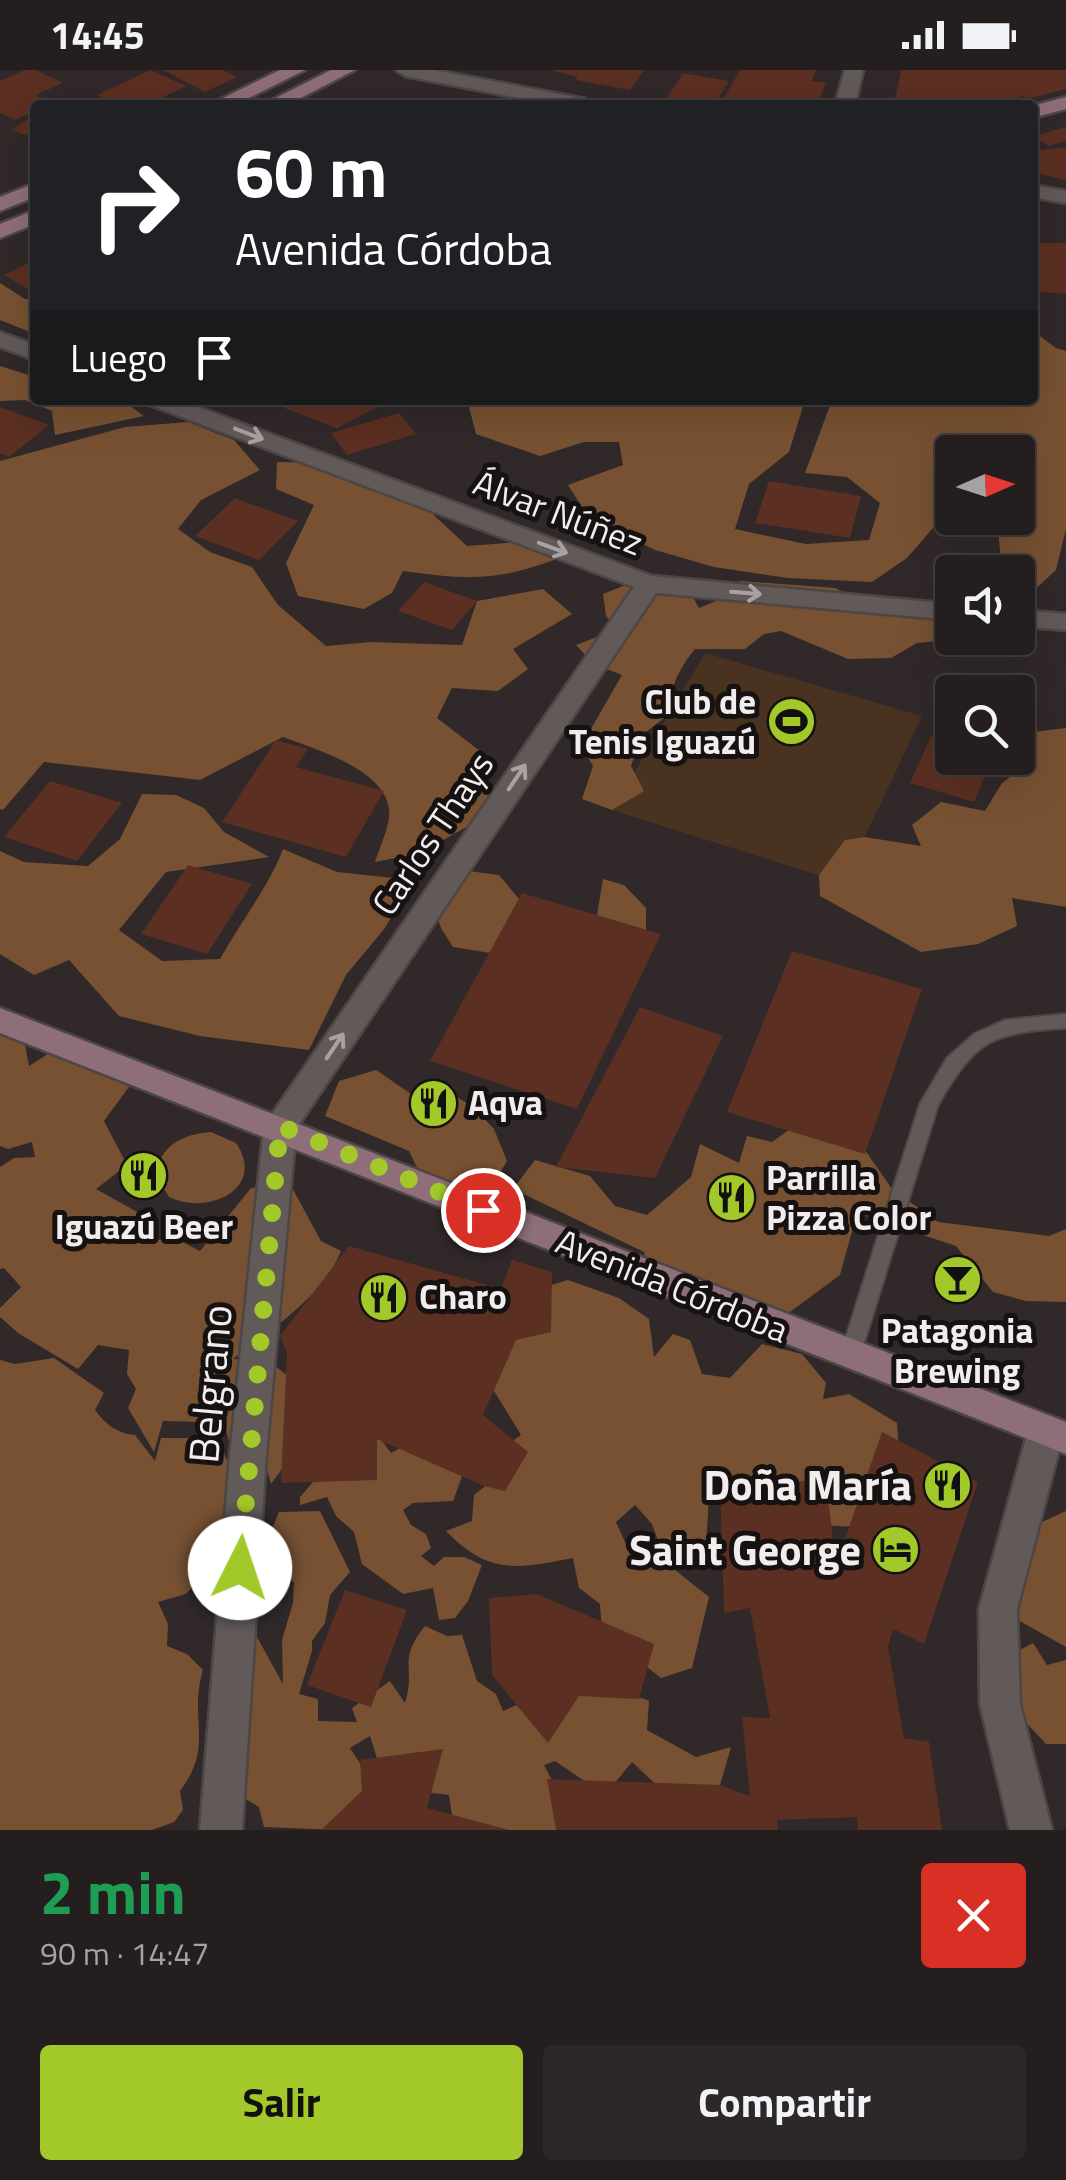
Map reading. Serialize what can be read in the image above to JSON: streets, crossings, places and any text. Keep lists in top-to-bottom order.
{
  "streets": {
    "main road": ["Avenida Córdoba"],
    "street": ["Álvar Núñez", "Carlos Thays", "Belgrano"]
  },
  "crossings": [
    ["Álvar Núñez", "Carlos Thays"],
    ["Carlos Thays", "Avenida Córdoba"],
    ["Carlos Thays", "Belgrano"],
    ["Avenida Córdoba", "Belgrano"]
  ],
  "one_way": ["Álvar Núñez", "Carlos Thays"],
  "places": {
    "sports": ["Club de Tenis Iguazú"],
    "restaurant": [
      "Aqva",
      "Iguazú Beer",
      "Parrilla Pizza Color",
      "Charo",
      "Doña María"
    ],
    "bar": ["Patagonia Brewing"],
    "hotel": ["Saint George"]
  },
  "north": "right",
  "page": {
    "status": "14:45",
    "turn": ["60 m", "Avenida Córdoba"],
    "then": "Luego",
    "heading": ["2 min", "90 m · 14:47"],
    "buttons": ["Salir", "Compartir"]
  }
}
